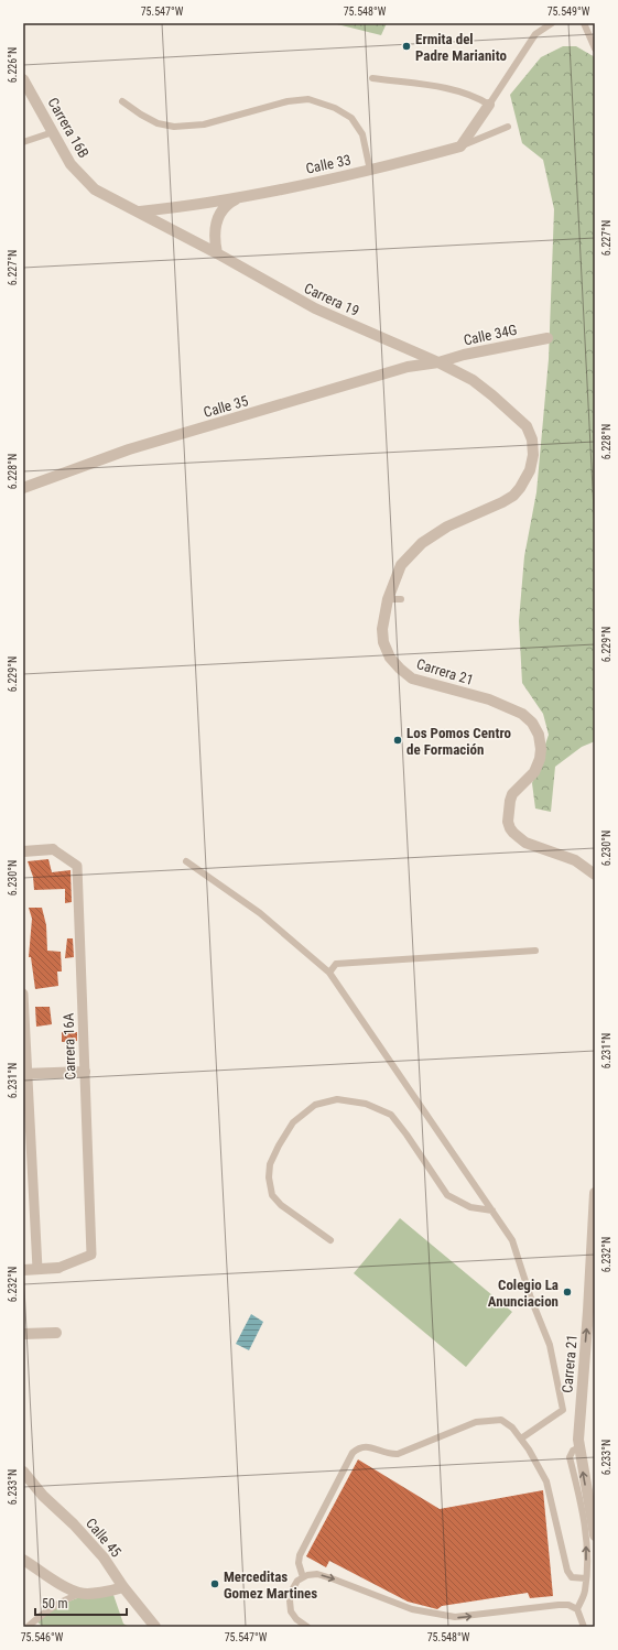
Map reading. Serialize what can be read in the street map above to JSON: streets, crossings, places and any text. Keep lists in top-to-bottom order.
{
  "streets": {
    "street": [
      "Carrera 16B",
      "Calle 33",
      "Carrera 19",
      "Calle 34G",
      "Calle 35",
      "Carrera 21",
      "Carrera 16A",
      "Calle 45"
    ]
  },
  "crossings": [
    ["Carrera 16B", "Calle 33"],
    ["Carrera 16B", "Carrera 19"],
    ["Calle 33", "Carrera 19"],
    ["Carrera 19", "Calle 34G"],
    ["Carrera 19", "Calle 35"],
    ["Carrera 19", "Carrera 21"],
    ["Calle 34G", "Calle 35"],
    ["Calle 34G", "Carrera 21"],
    ["Calle 35", "Carrera 21"]
  ],
  "places": [
    "Ermita del Padre Marianito",
    "Los Pomos Centro de Formación",
    "Colegio La Anunciacion",
    "Merceditas Gomez Martines"
  ],
  "scale_bar": "50 m",
  "coordinates": [
    "75.547°W",
    "75.548°W",
    "75.549°W",
    "6.226°N",
    "6.227°N",
    "6.228°N",
    "6.229°N",
    "6.230°N",
    "6.231°N",
    "6.232°N",
    "6.233°N",
    "75.546°W"
  ]
}
